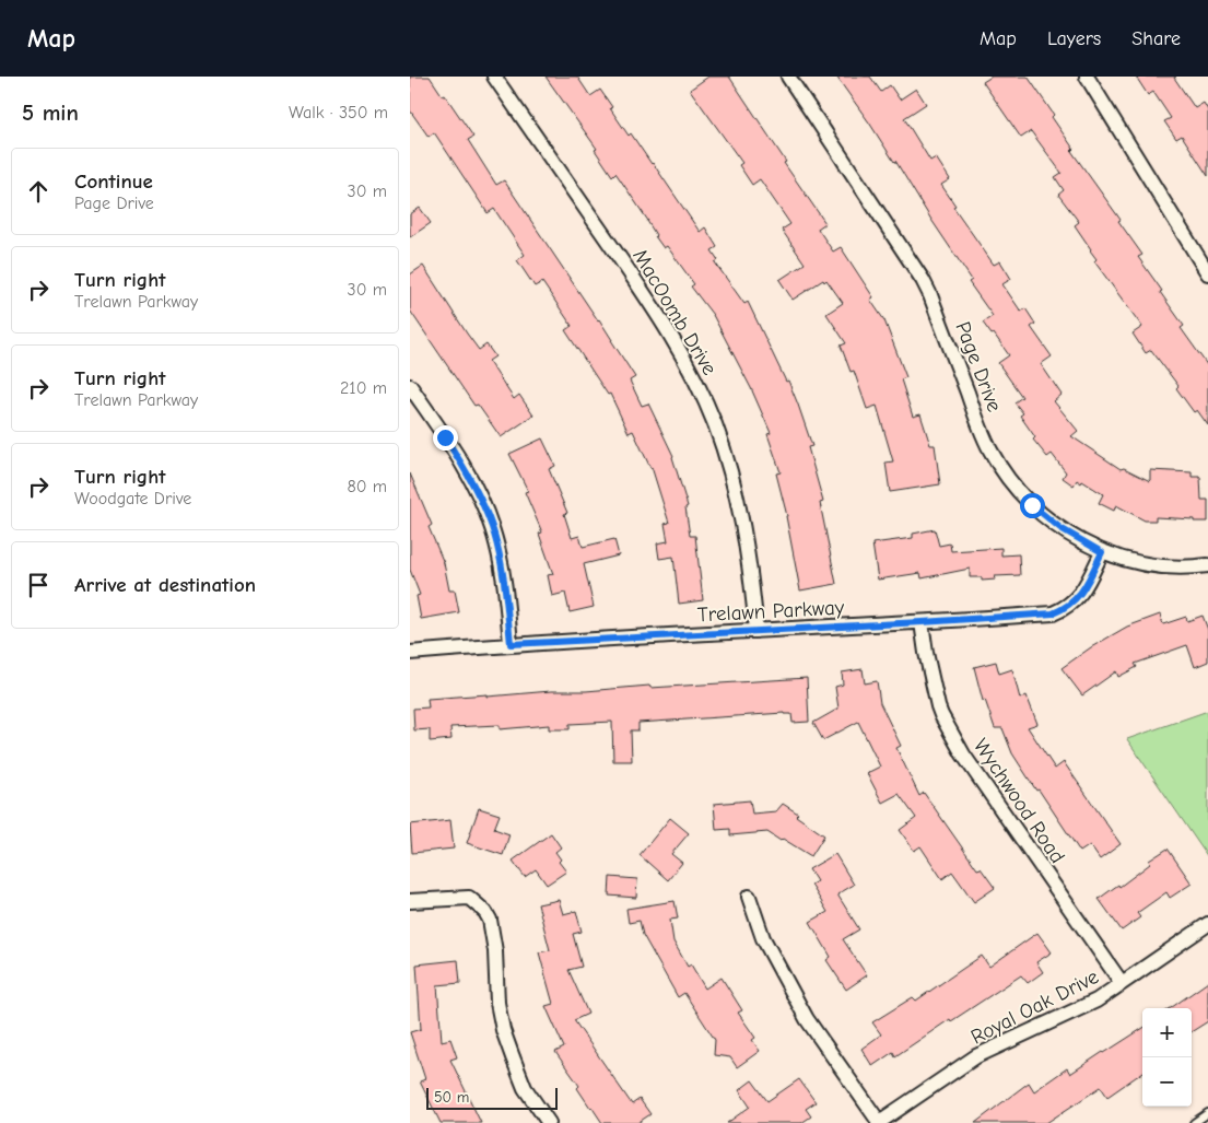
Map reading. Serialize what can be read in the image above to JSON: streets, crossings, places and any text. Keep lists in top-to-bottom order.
{
  "streets": {
    "street": [
      "MacOomb Drive",
      "Page Drive",
      "Trelawn Parkway",
      "Wychwood Road",
      "Royal Oak Drive"
    ]
  },
  "crossings": [
    ["MacOomb Drive", "Trelawn Parkway"],
    ["Page Drive", "Trelawn Parkway"],
    ["Trelawn Parkway", "Wychwood Road"],
    ["Wychwood Road", "Royal Oak Drive"]
  ],
  "scale_bar": "50 m",
  "page": {
    "header": "Map",
    "nav": ["Map", "Layers", "Share"],
    "heading": ["5 min", "Walk · 350 m"],
    "list": [
      ["Continue", "Page Drive", "30 m"],
      ["Turn right", "Trelawn Parkway", "30 m"],
      ["Turn right", "Trelawn Parkway", "210 m"],
      ["Turn right", "Woodgate Drive", "80 m"],
      "Arrive at destination"
    ],
    "map_buttons": ["+", "−"],
    "scale": "50 m"
  }
}
